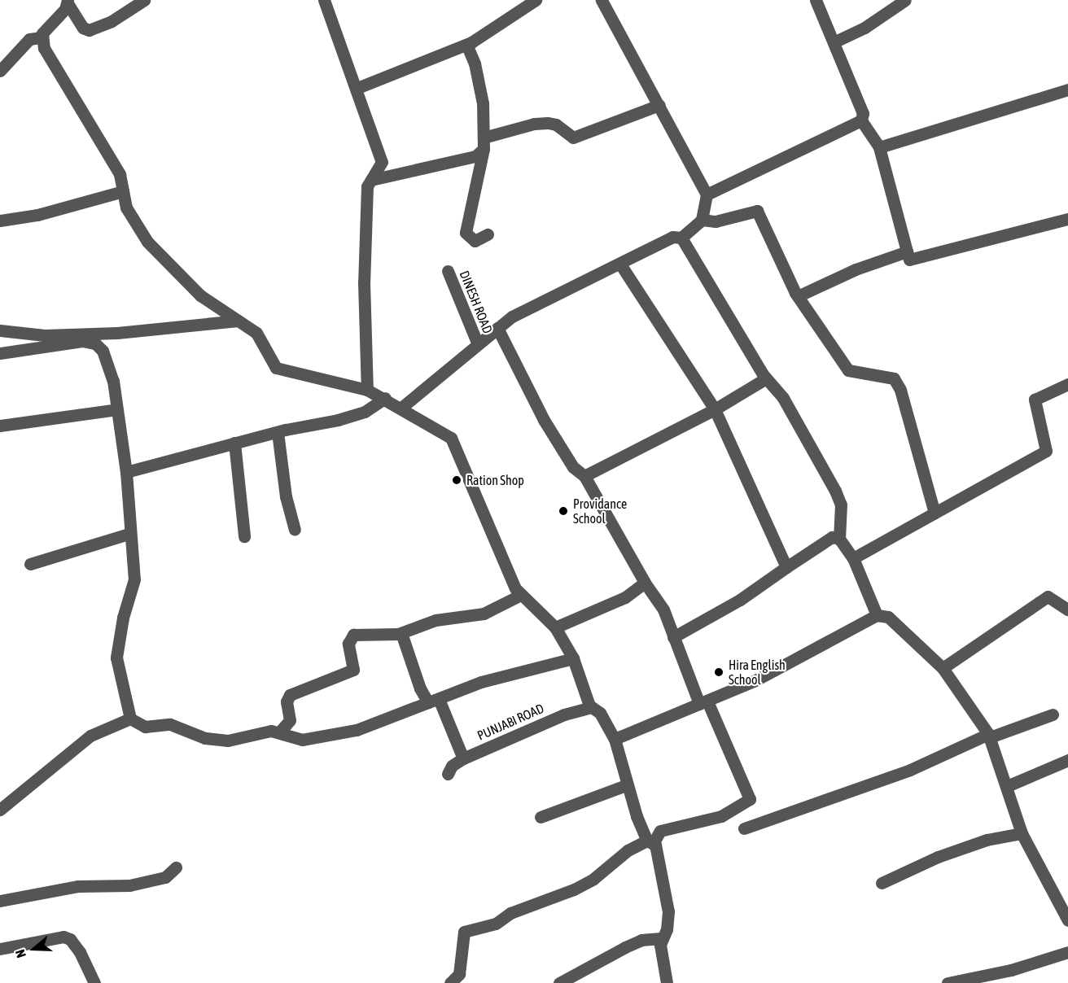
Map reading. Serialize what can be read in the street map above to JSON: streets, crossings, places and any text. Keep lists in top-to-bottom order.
{
  "streets": {
    "street": ["DINESH ROAD", "PUNJABI ROAD"]
  },
  "places": ["Ration Shop", "Providance School", "Hira English School"],
  "north": "left"
}
